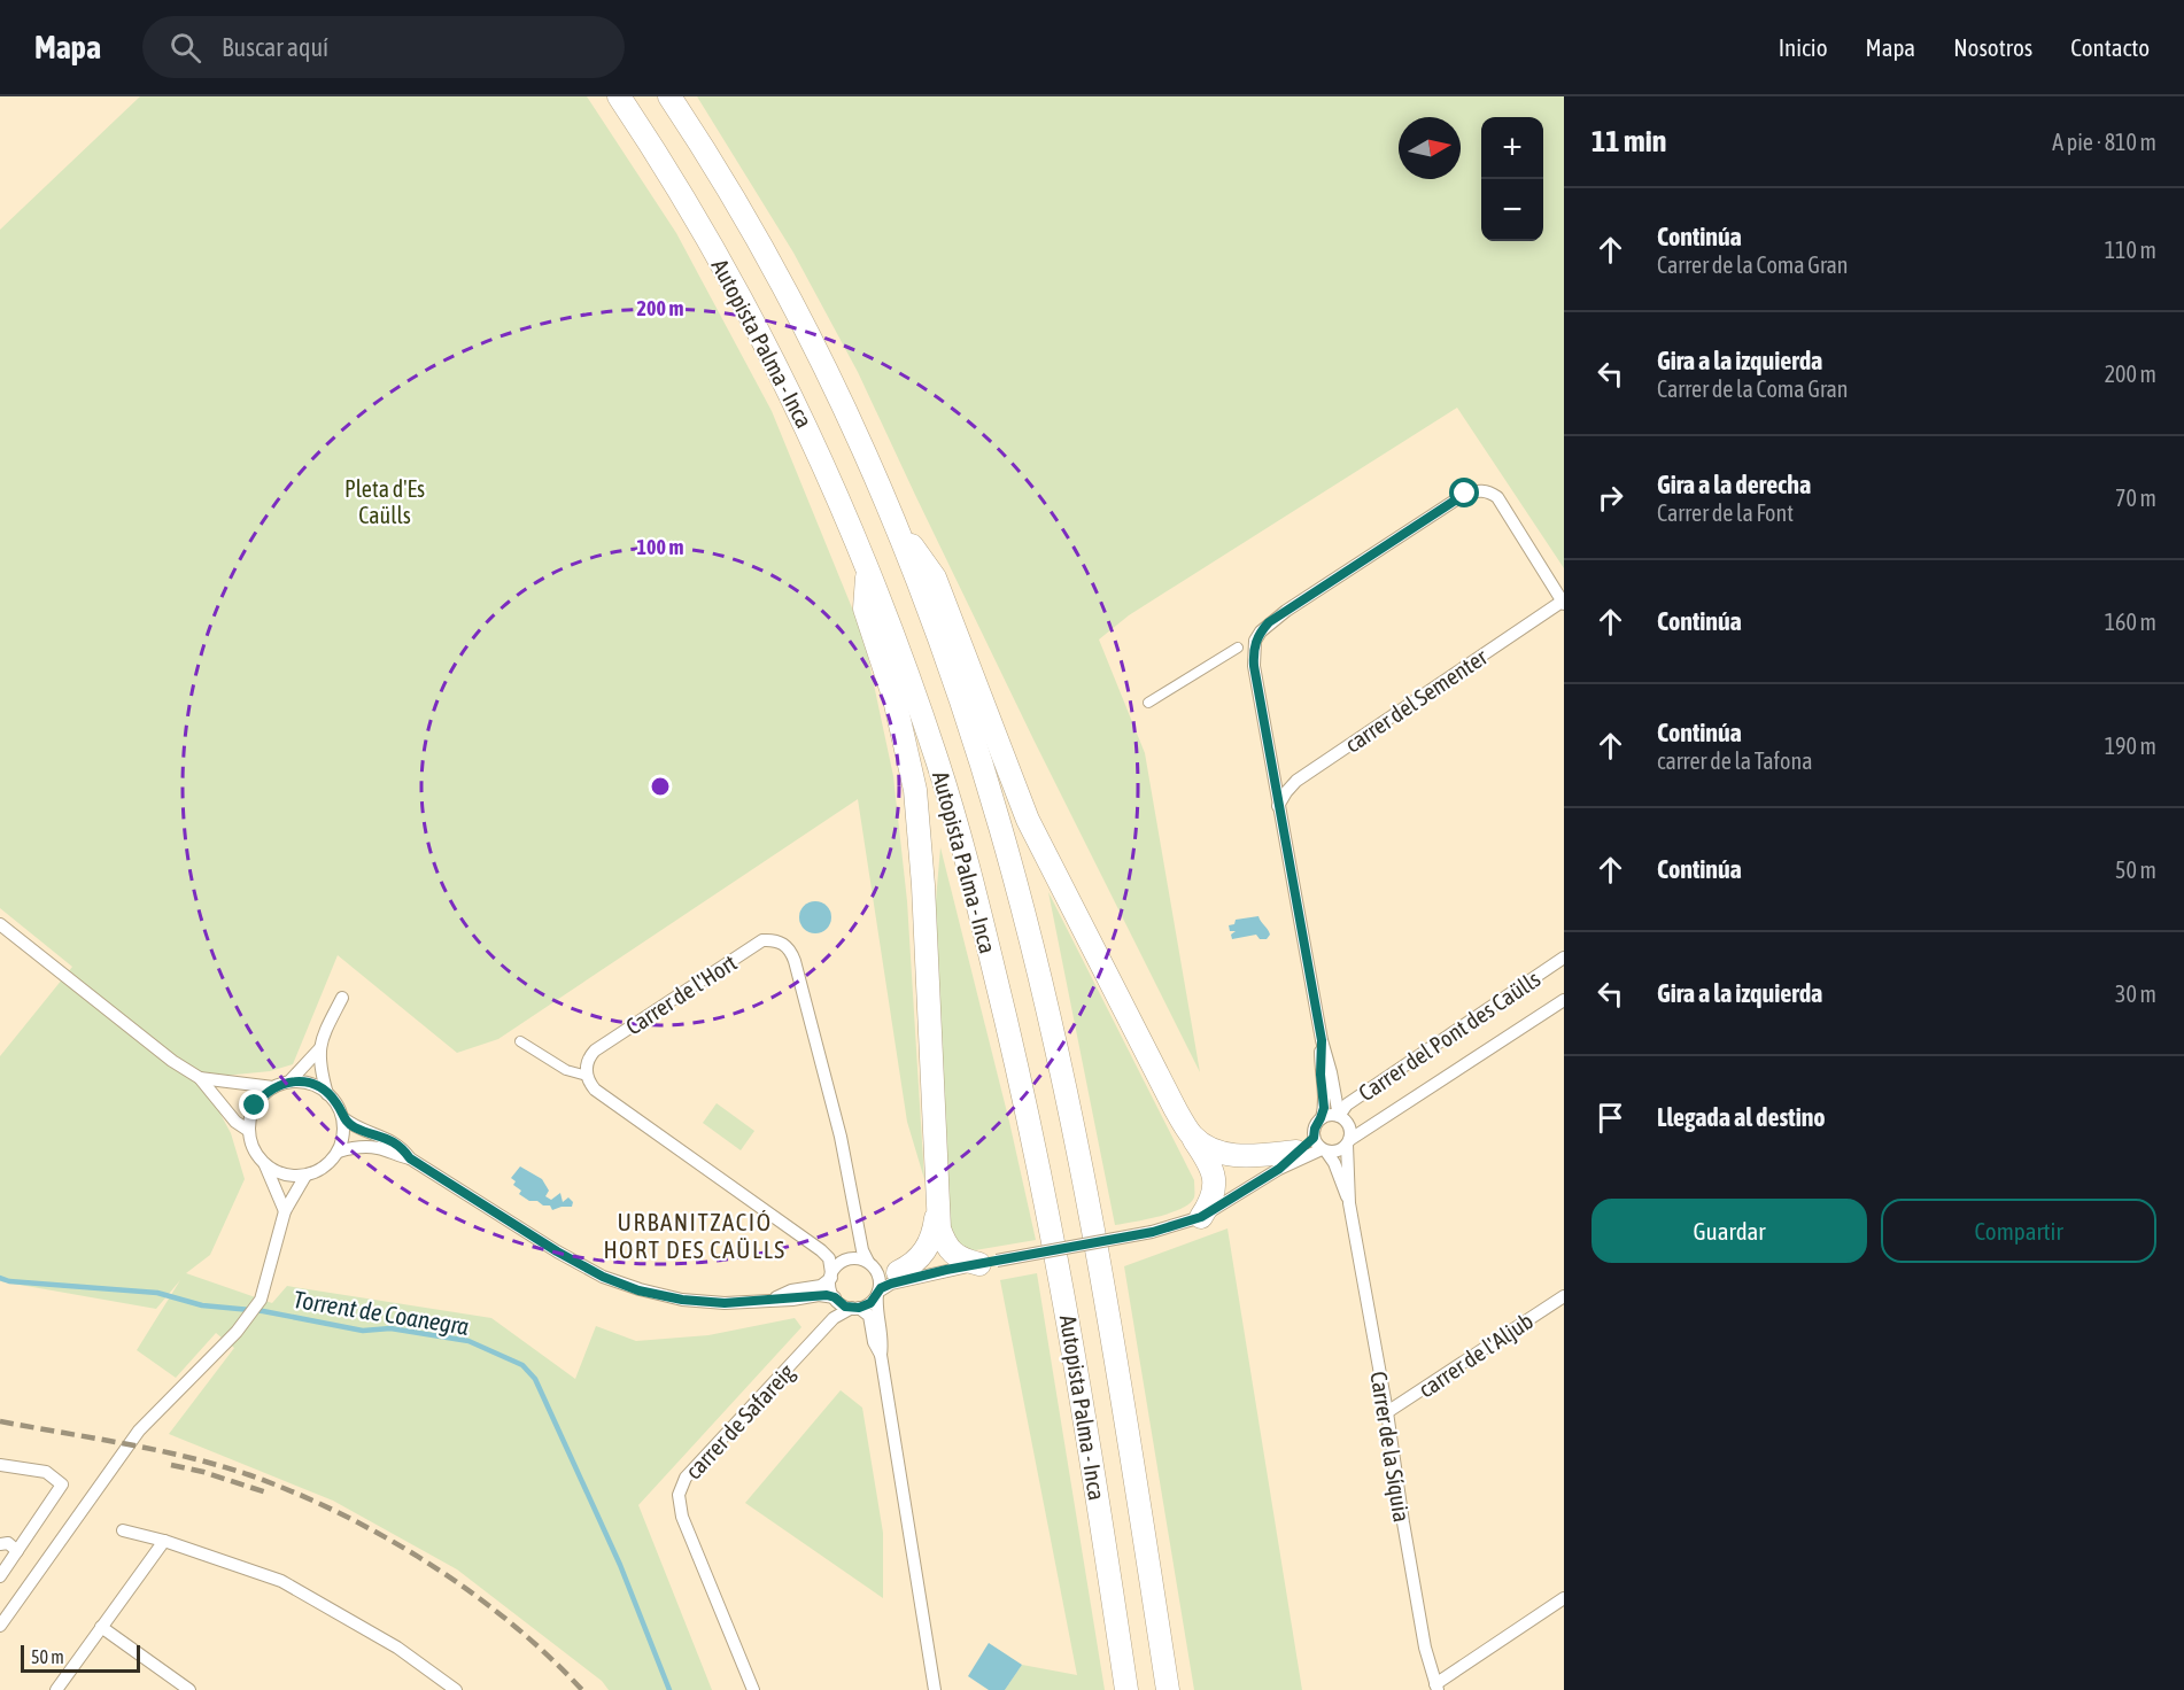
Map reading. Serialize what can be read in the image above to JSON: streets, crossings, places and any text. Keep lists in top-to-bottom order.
{
  "streets": {
    "highway": ["Autopista Palma - Inca"],
    "street": [
      "carrer del Sementer",
      "Carrer de l'Hort",
      "Carrer del Pont des Caülls",
      "carrer de l'Aljub",
      "carrer de Safareig",
      "Carrer de la Síquia"
    ]
  },
  "crossings": [
    ["Carrer de l'Hort", "carrer de Safareig"],
    ["Carrer del Pont des Caülls", "Carrer de la Síquia"],
    ["carrer de l'Aljub", "Carrer de la Síquia"]
  ],
  "districts": ["URBANITZACIÓ HORT DES CAÜLLS"],
  "water": ["Torrent de Coanegra"],
  "parks": ["Pleta d'Es Caülls"],
  "scale_bar": "50 m",
  "north": "right",
  "page": {
    "header": "Mapa",
    "search": "Buscar aquí",
    "nav": [
      "Inicio",
      "Mapa",
      "Nosotros",
      "Contacto"
    ],
    "heading": ["11 min", "A pie · 810 m"],
    "map_buttons": ["+", "−"],
    "list": [
      ["Continúa", "Carrer de la Coma Gran", "110 m"],
      ["Gira a la izquierda", "Carrer de la Coma Gran", "200 m"],
      ["Gira a la derecha", "Carrer de la Font", "70 m"],
      ["Continúa", "160 m"],
      ["Continúa", "carrer de la Tafona", "190 m"],
      ["Continúa", "50 m"],
      ["Gira a la izquierda", "30 m"],
      "Llegada al destino"
    ],
    "buttons": ["Guardar", "Compartir"],
    "scale": "50 m"
  },
  "rings": ["200 m", "100 m"]
}
